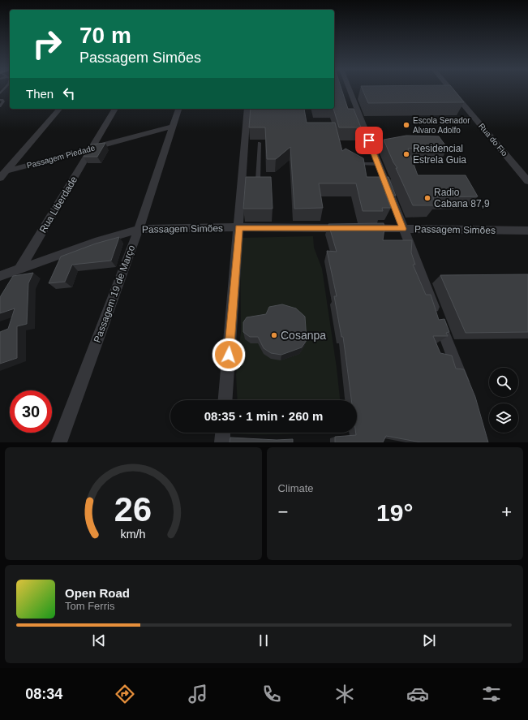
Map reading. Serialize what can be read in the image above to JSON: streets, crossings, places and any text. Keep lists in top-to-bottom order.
{
  "streets": {
    "street": [
      "Rua do Fio",
      "Passagem Piedade",
      "Rua Liberdade",
      "Passagem Simões",
      "Passagem 19 de Março"
    ]
  },
  "crossings": [
    ["Passagem Piedade", "Rua Liberdade"],
    ["Passagem Piedade", "Passagem 19 de Março"],
    ["Rua Liberdade", "Passagem Simões"],
    ["Passagem Simões", "Passagem 19 de Março"]
  ],
  "places": [
    "Escola Senador Alvaro Adolfo",
    "Residencial Estrela Guia",
    "Radio Cabana 87,9",
    "Cosanpa"
  ],
  "page": {
    "turn": ["70 m", "Passagem Simões"],
    "then": "Then",
    "limit": "30",
    "trip": "08:35 · 1 min · 260 m",
    "tile": "Climate",
    "heat": ["−", "19°", "+"],
    "song": ["Open Road", "Tom Ferris"],
    "tabs": "08:34",
    "gauge": ["26", "km/h"]
  }
}
